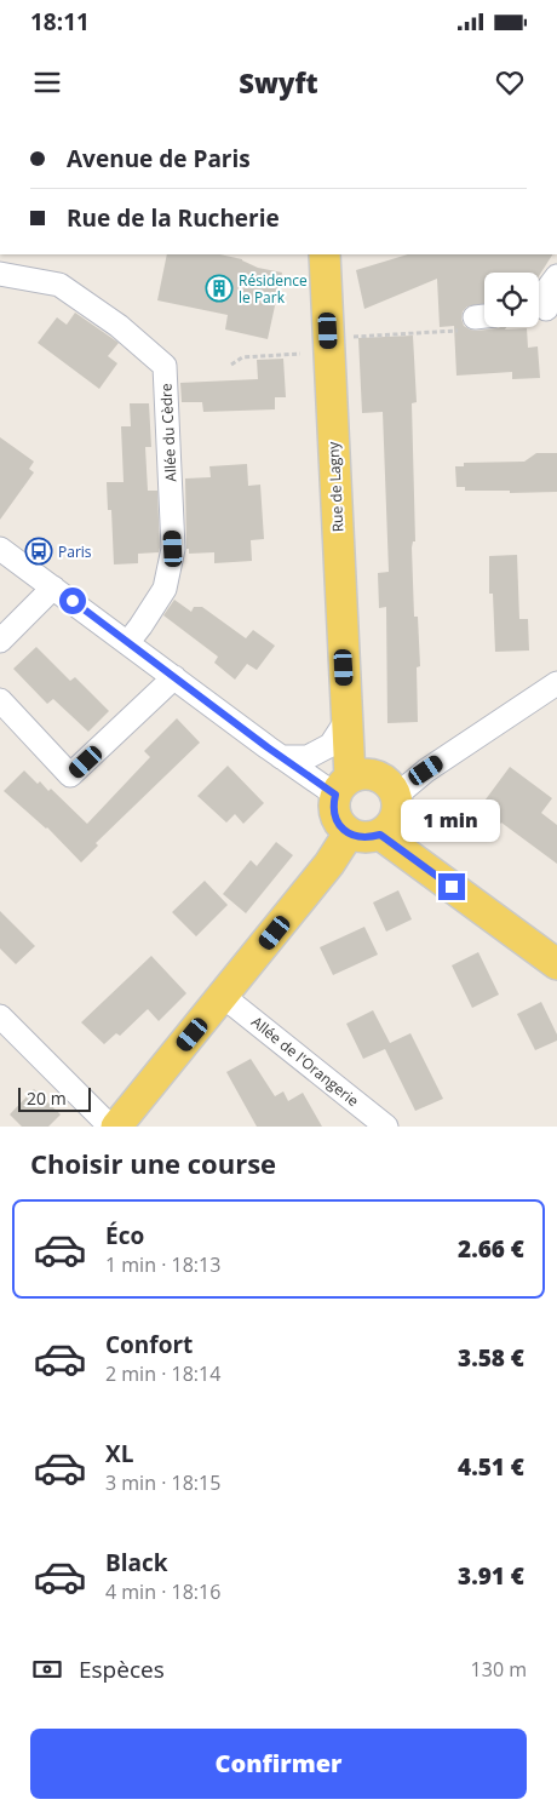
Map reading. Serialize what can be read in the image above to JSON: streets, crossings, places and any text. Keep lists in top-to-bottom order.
{
  "streets": {
    "main road": ["Rue de Lagny"],
    "street": ["Allée du Cèdre", "Allée de l'Orangerie"]
  },
  "places": {
    "building": ["Résidence le Park"],
    "bus stop": ["Paris"]
  },
  "scale_bar": "20 m",
  "page": {
    "status": "18:11",
    "header": "Swyft",
    "banner": ["Avenue de Paris", "Rue de la Rucherie"],
    "bubble": "1 min",
    "scale": "20 m",
    "heading": "Choisir une course",
    "list": [
      {
        "name": "Éco",
        "note": "1 min · 18:13",
        "value": "2.66 €"
      },
      {
        "name": "Confort",
        "note": "2 min · 18:14",
        "value": "3.58 €"
      },
      {
        "name": "XL",
        "note": "3 min · 18:15",
        "value": "4.51 €"
      },
      {
        "name": "Black",
        "note": "4 min · 18:16",
        "value": "3.91 €"
      }
    ],
    "pay": ["Espèces", "130 m"],
    "buttons": "Confirmer"
  }
}
